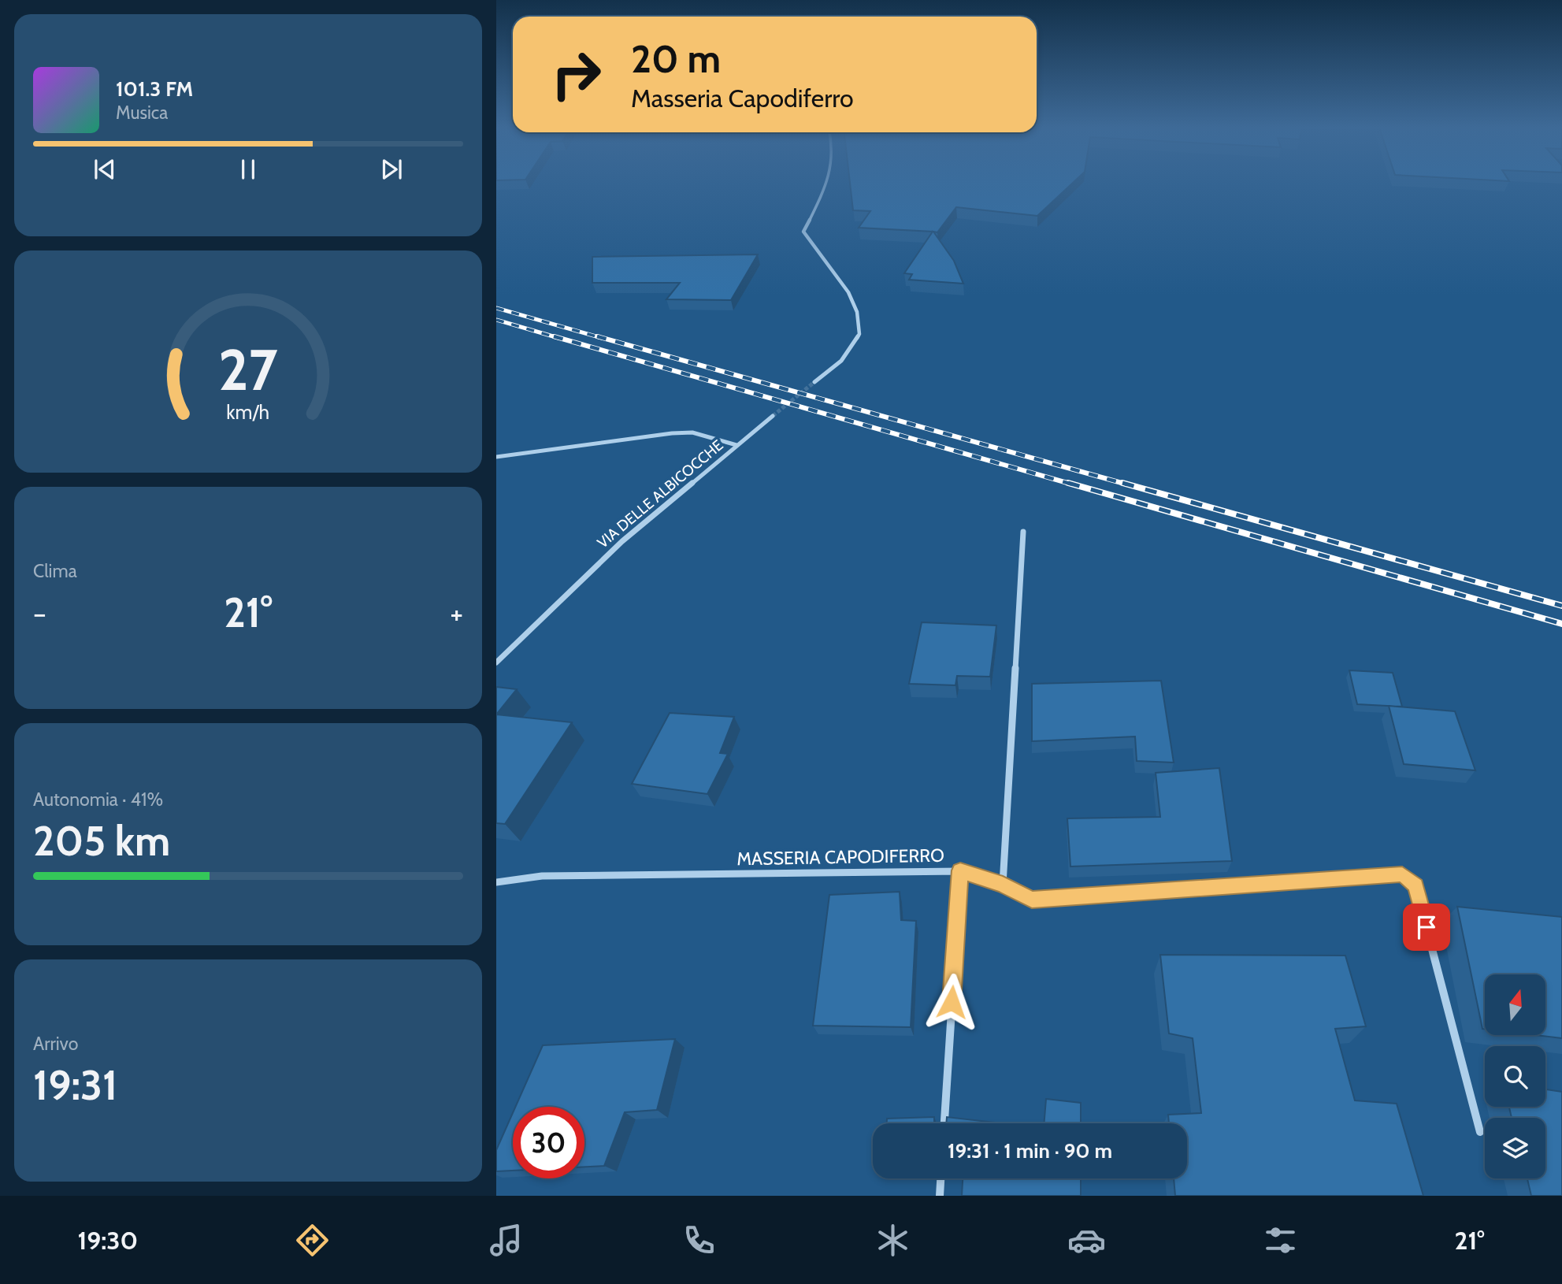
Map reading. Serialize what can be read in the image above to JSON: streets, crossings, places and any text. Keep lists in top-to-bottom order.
{
  "streets": {
    "street": ["VIA DELLE ALBICOCCHE", "MASSERIA CAPODIFERRO"]
  },
  "north": "top",
  "page": {
    "turn": ["20 m", "Masseria Capodiferro"],
    "song": ["101.3 FM", "Musica"],
    "tile": [
      "Clima",
      ["Autonomia · 41%", "205 km"],
      ["Arrivo", "19:31"]
    ],
    "heat": ["−", "21°", "+"],
    "limit": "30",
    "trip": "19:31 · 1 min · 90 m",
    "tabs": ["19:30", "21°"],
    "gauge": ["27", "km/h"]
  }
}
